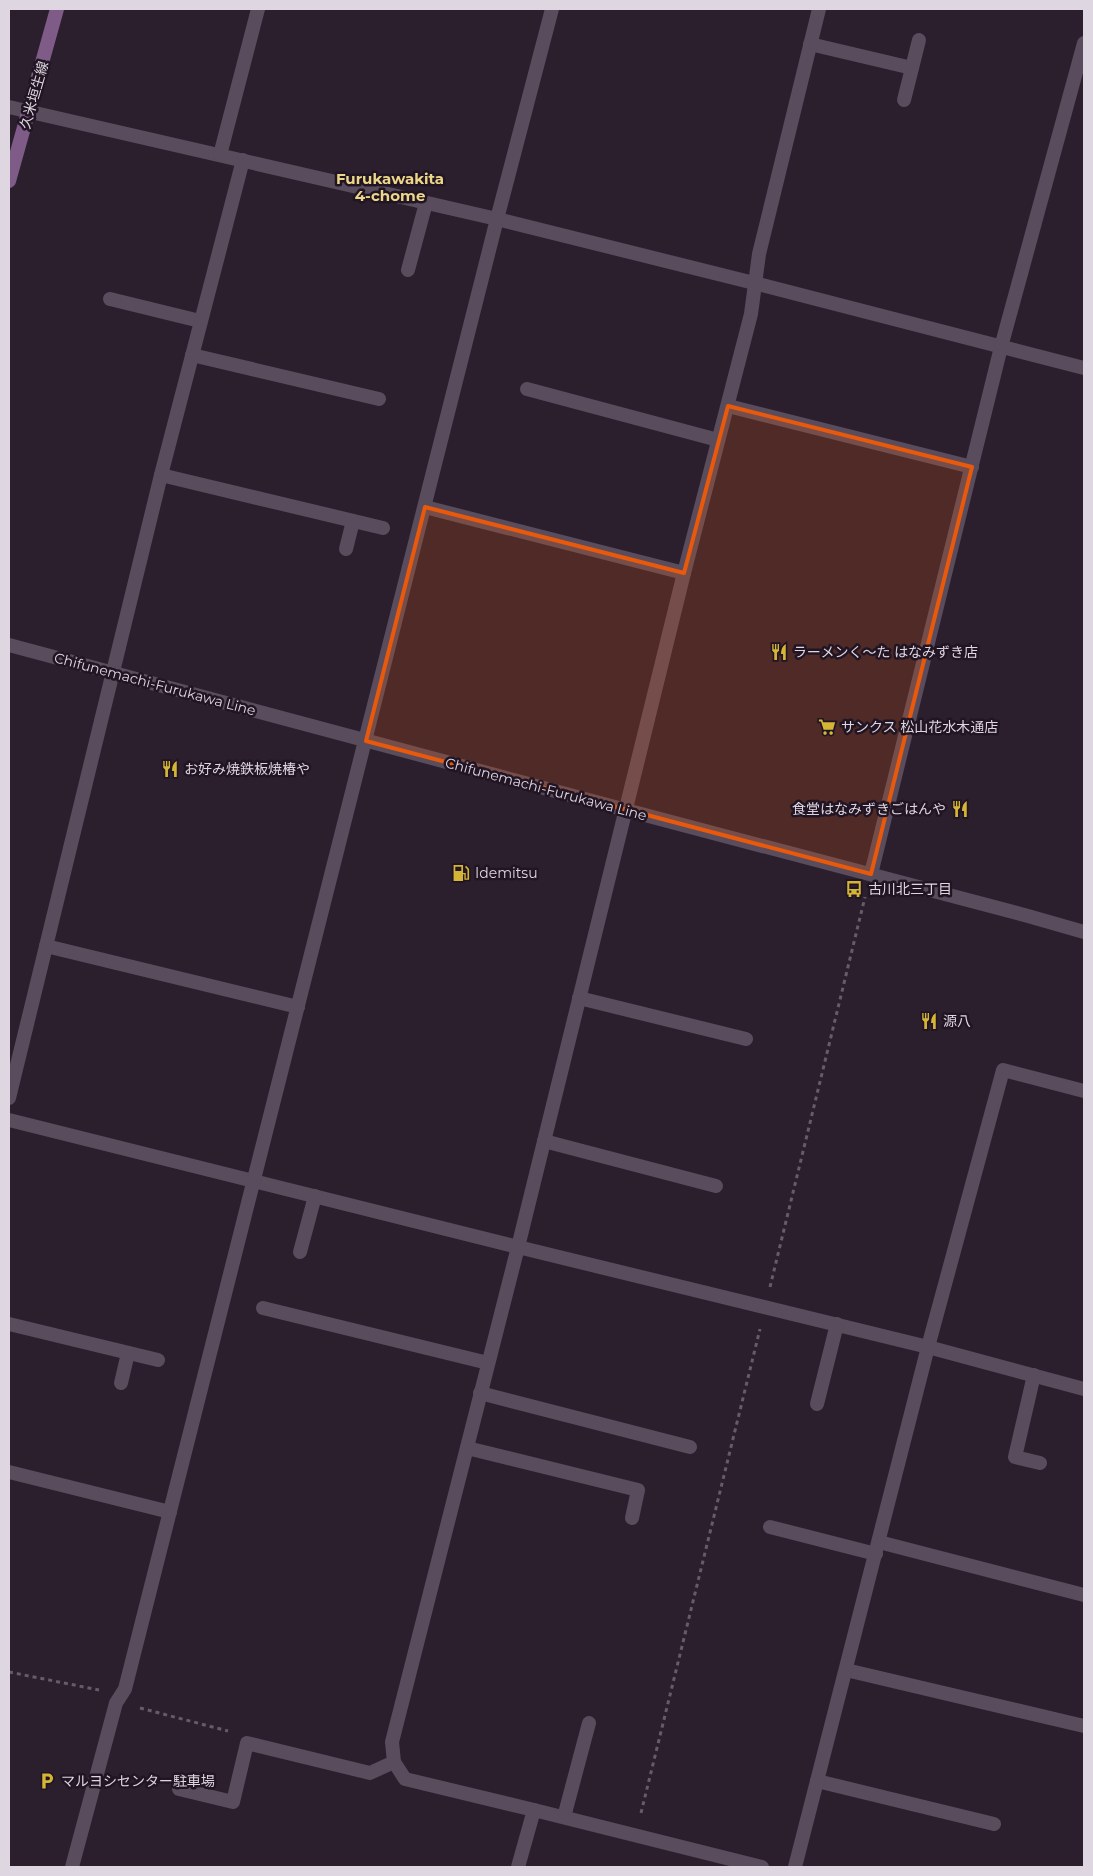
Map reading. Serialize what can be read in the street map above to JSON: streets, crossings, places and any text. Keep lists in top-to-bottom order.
{
  "streets": {
    "main road": ["久米垣生線"],
    "street": ["Chifunemachi-Furukawa Line"]
  },
  "districts": ["Furukawakita 4-chome"],
  "places": {
    "restaurant": [
      "ラーメンく～た はなみずき店",
      "お好み焼鉄板焼椿や",
      "食堂はなみずきごはんや",
      "源八"
    ],
    "supermarket": ["サンクス 松山花水木通店"],
    "fuel station": ["Idemitsu"],
    "bus stop": ["古川北三丁目"],
    "parking": ["マルヨシセンター駐車場"]
  }
}
